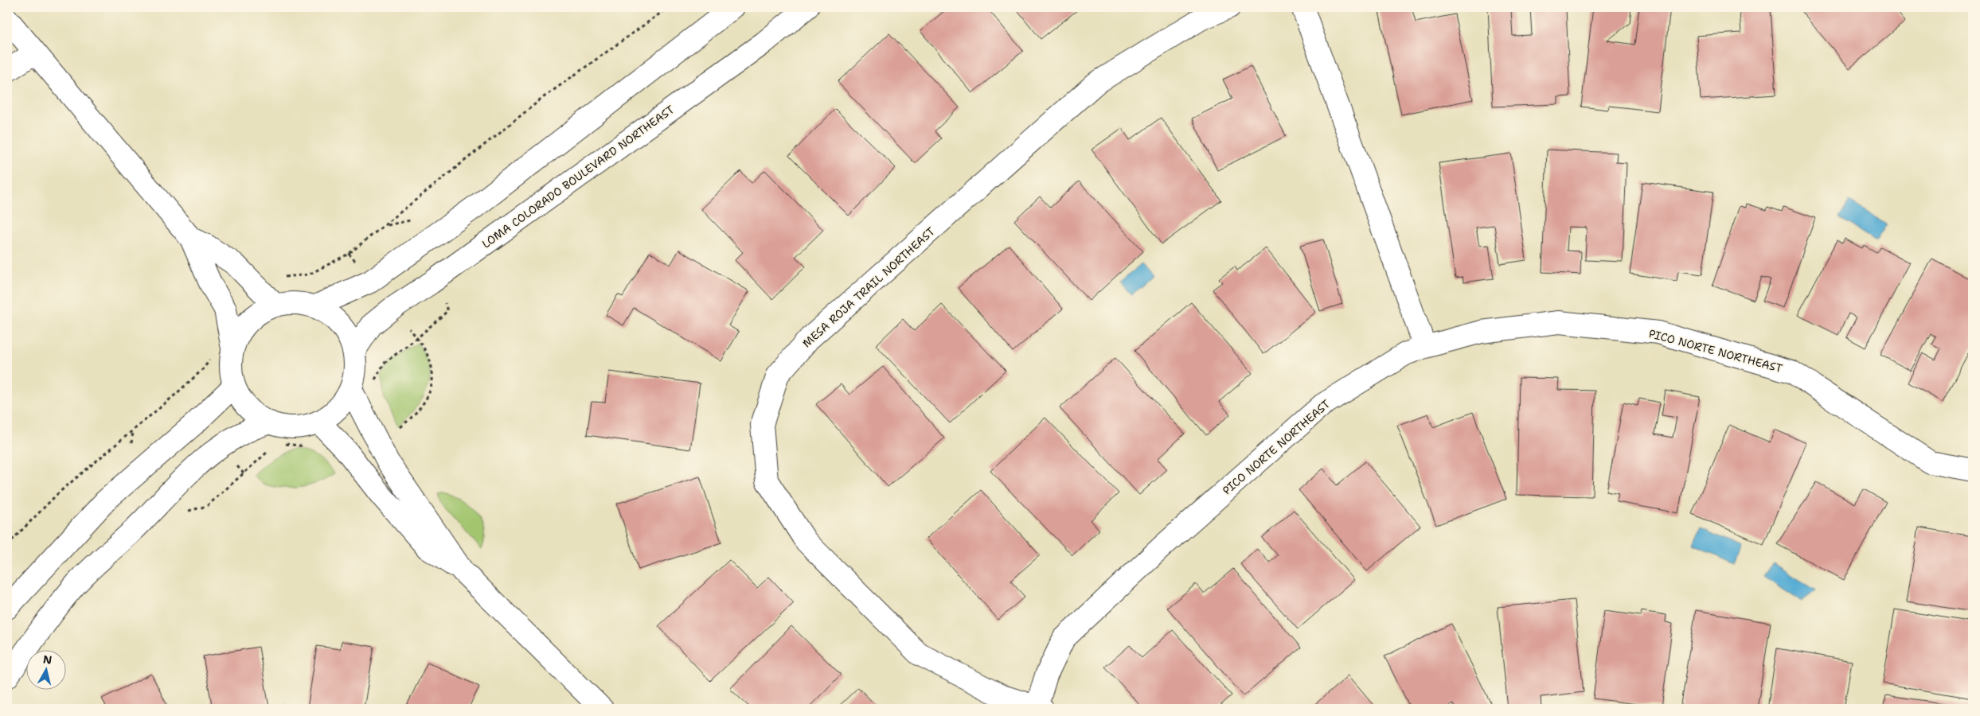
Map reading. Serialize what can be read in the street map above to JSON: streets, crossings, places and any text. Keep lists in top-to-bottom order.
{
  "streets": {
    "street": ["LOMA COLORADO BOULEVARD NORTHEAST", "MESA ROJA TRAIL NORTHEAST", "PICO NORTE NORTHEAST"]
  },
  "crossings": [
    ["MESA ROJA TRAIL NORTHEAST", "PICO NORTE NORTHEAST"]
  ],
  "north": "top"
}
